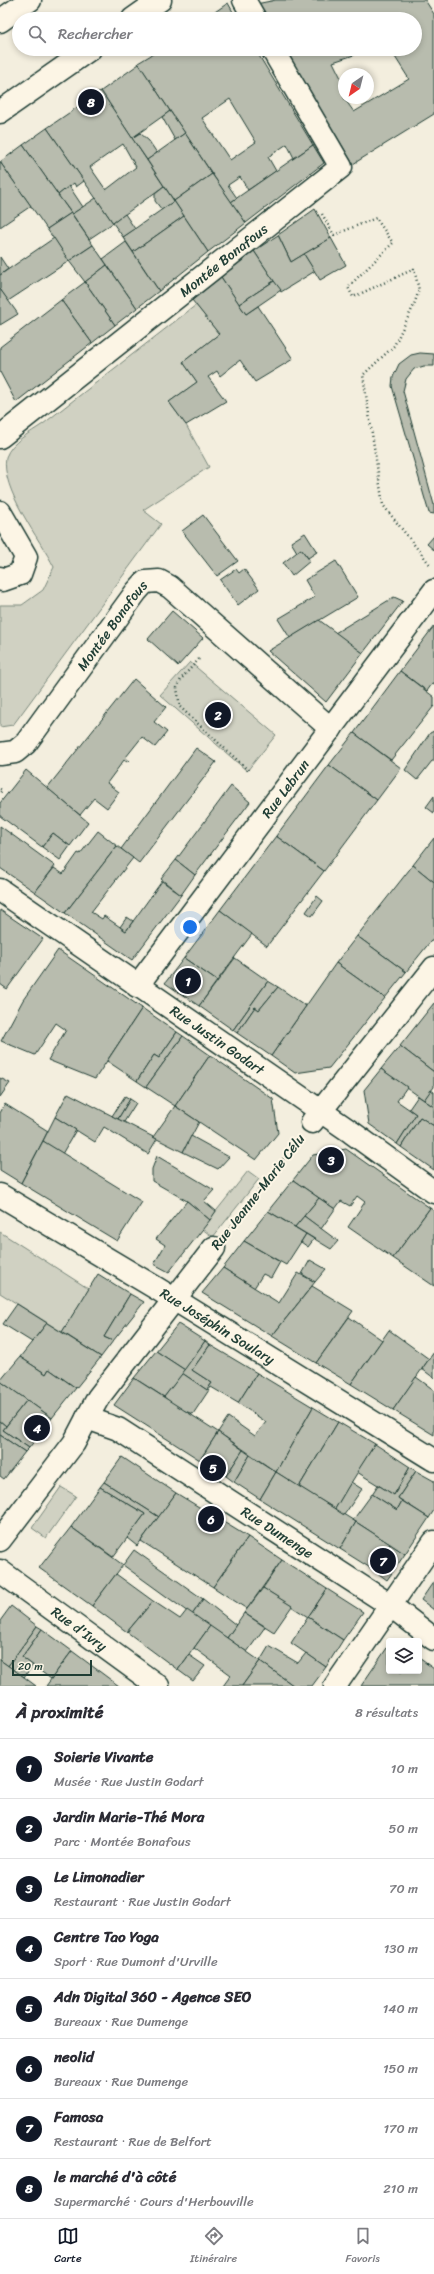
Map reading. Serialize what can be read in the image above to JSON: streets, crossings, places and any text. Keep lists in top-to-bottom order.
{
  "streets": {
    "street": [
      "Montée Bonafous",
      "Rue Lebrun",
      "Rue Justin Godart",
      "Rue Jeanne-Marie Célu",
      "Rue Joséphin Soulary",
      "Rue Dumenge",
      "Rue d'Ivry"
    ]
  },
  "crossings": [
    ["Montée Bonafous", "Rue Lebrun"],
    ["Rue Lebrun", "Rue Justin Godart"],
    ["Rue Justin Godart", "Rue Jeanne-Marie Célu"],
    ["Rue Jeanne-Marie Célu", "Rue Joséphin Soulary"],
    ["Rue Jeanne-Marie Célu", "Rue Dumenge"]
  ],
  "scale_bar": "20 m",
  "north": "bottom left",
  "page": {
    "search": "Rechercher",
    "pins": [
      "8",
      "2",
      "1",
      "3",
      "4",
      "5",
      "6",
      "7"
    ],
    "scale": "20 m",
    "heading": ["À proximité", "8 résultats"],
    "list": [
      {
        "mark": "1",
        "name": "Soierie Vivante",
        "note": "Musée · Rue Justin Godart",
        "value": "10 m"
      },
      {
        "mark": "2",
        "name": "Jardin Marie-Thé Mora",
        "note": "Parc · Montée Bonafous",
        "value": "50 m"
      },
      {
        "mark": "3",
        "name": "Le Limonadier",
        "note": "Restaurant · Rue Justin Godart",
        "value": "70 m"
      },
      {
        "mark": "4",
        "name": "Centre Tao Yoga",
        "note": "Sport · Rue Dumont d'Urville",
        "value": "130 m"
      },
      {
        "mark": "5",
        "name": "Adn Digital 360 - Agence SEO",
        "note": "Bureaux · Rue Dumenge",
        "value": "140 m"
      },
      {
        "mark": "6",
        "name": "neolid",
        "note": "Bureaux · Rue Dumenge",
        "value": "150 m"
      },
      {
        "mark": "7",
        "name": "Famosa",
        "note": "Restaurant · Rue de Belfort",
        "value": "170 m"
      },
      {
        "mark": "8",
        "name": "le marché d'à côté",
        "note": "Supermarché · Cours d'Herbouville",
        "value": "210 m"
      }
    ],
    "nav": ["Carte", "Itinéraire", "Favoris"]
  }
}
